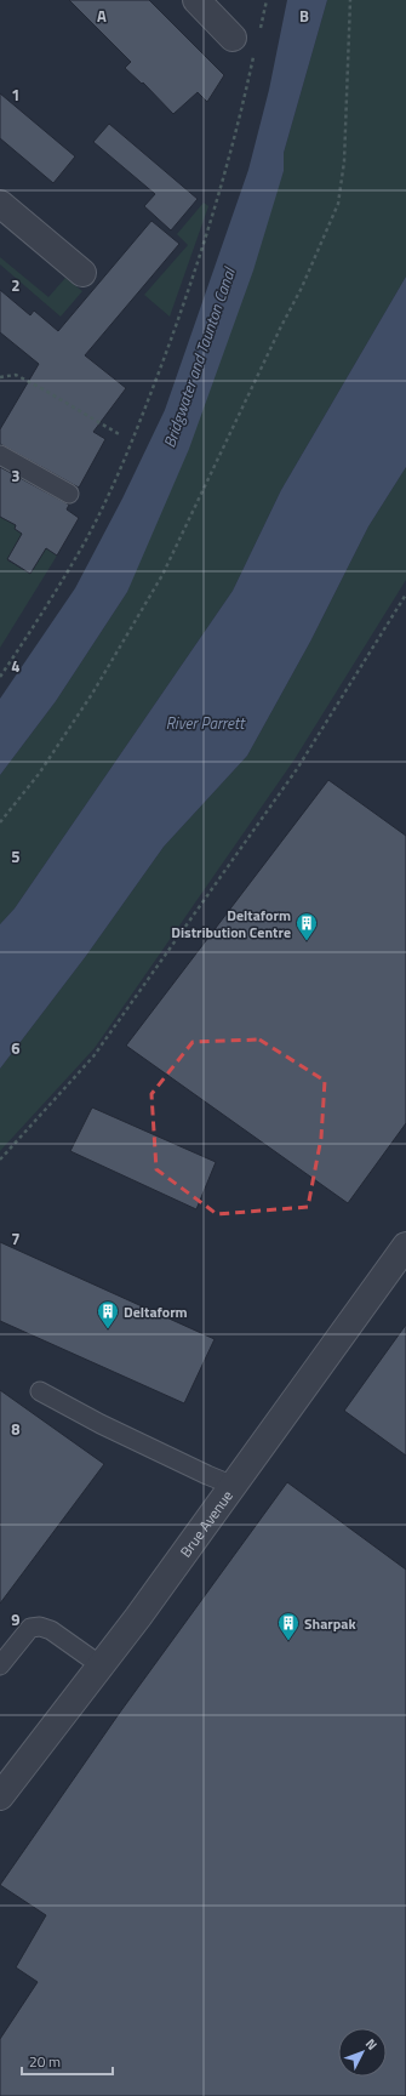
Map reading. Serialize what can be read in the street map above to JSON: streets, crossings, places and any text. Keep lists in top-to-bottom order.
{
  "streets": {
    "street": ["Brue Avenue"]
  },
  "water": ["Bridgwater and Taunton Canal", "River Parrett"],
  "places": {
    "building": ["Deltaform Distribution Centre", "Deltaform", "Sharpak"]
  },
  "scale_bar": "20 m",
  "north": "top right",
  "grid": {
    "columns": ["A", "B"],
    "rows": [
      "1",
      "2",
      "3",
      "4",
      "5",
      "6",
      "7",
      "8",
      "9"
    ]
  }
}
